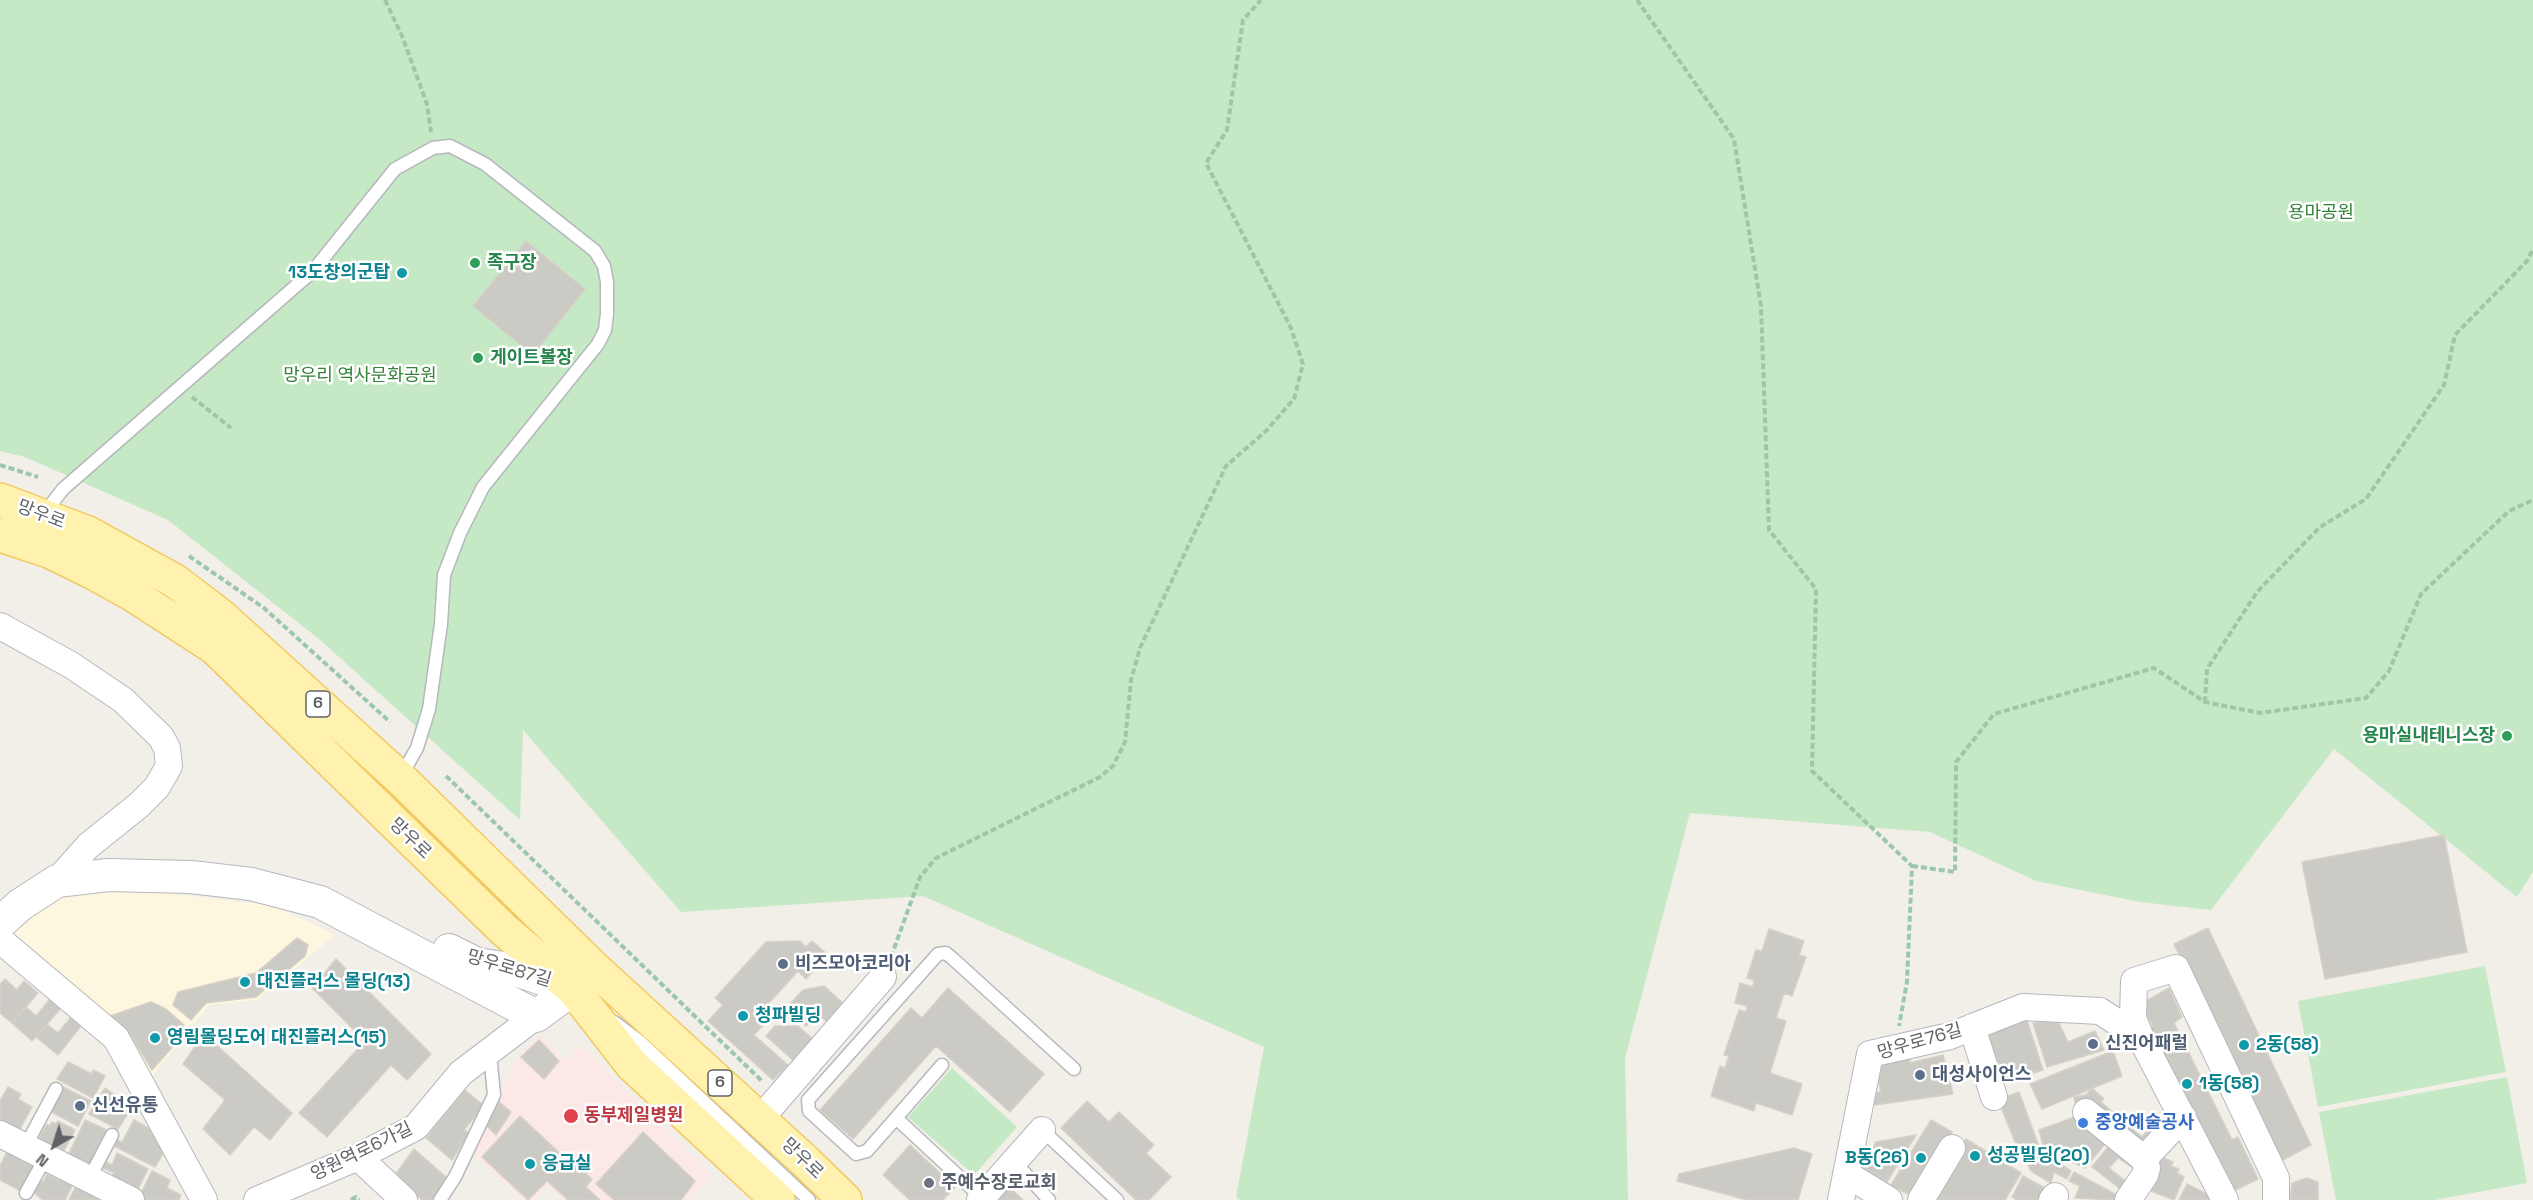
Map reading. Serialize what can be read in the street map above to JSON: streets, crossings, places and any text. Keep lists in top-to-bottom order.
{
  "streets": {
    "main road": ["망우로", "6"],
    "street": ["망우로87길", "망우로76길", "양원역로6가길"]
  },
  "crossings": [
    ["망우로", "망우로87길"],
    ["망우로87길", "양원역로6가길"]
  ],
  "parks": ["용마공원", "망우리 역사문화공원"],
  "places": [
    "족구장",
    "13도창의군탑",
    "게이트볼장",
    "용마실내테니스장",
    "비즈모아코리아",
    "대진플러스 몰딩(13)",
    "청파빌딩",
    "영림몰딩도어 대진플러스(15)",
    "신진어패럴",
    "2동(58)",
    "대성사이언스",
    "1동(58)",
    "신선유통",
    "동부제일병원",
    "중앙예술공사",
    "성공빌딩(20)",
    "B동(26)",
    "응급실",
    "주예수장로교회"
  ],
  "north": "bottom left"
}
